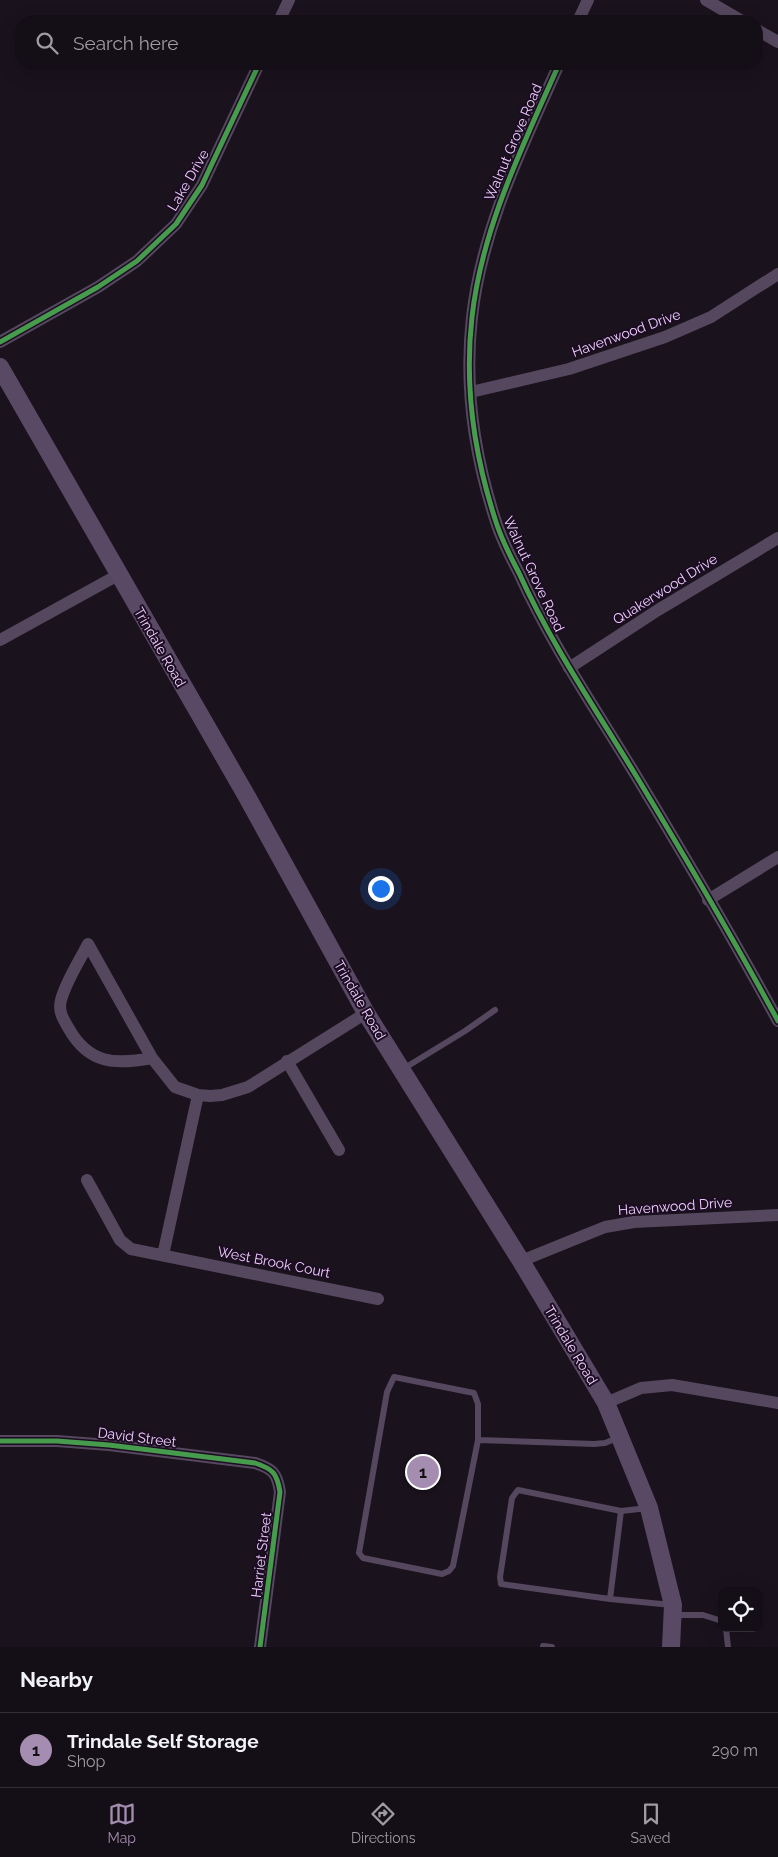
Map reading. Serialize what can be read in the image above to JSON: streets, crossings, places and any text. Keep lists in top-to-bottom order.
{
  "streets": {
    "main road": ["Trindale Road"],
    "street": [
      "Walnut Grove Road",
      "Lake Drive",
      "Havenwood Drive",
      "Quakerwood Drive",
      "West Brook Court",
      "David Street",
      "Harriet Street"
    ]
  },
  "crossings": [
    ["Walnut Grove Road", "Havenwood Drive"],
    ["Walnut Grove Road", "Quakerwood Drive"],
    ["Havenwood Drive", "Trindale Road"],
    ["David Street", "Harriet Street"]
  ],
  "page": {
    "search": "Search here",
    "pins": "1",
    "heading": "Nearby",
    "list": [
      {
        "mark": "1",
        "name": "Trindale Self Storage",
        "note": "Shop",
        "value": "290 m"
      }
    ],
    "nav": ["Map", "Directions", "Saved"]
  }
}
